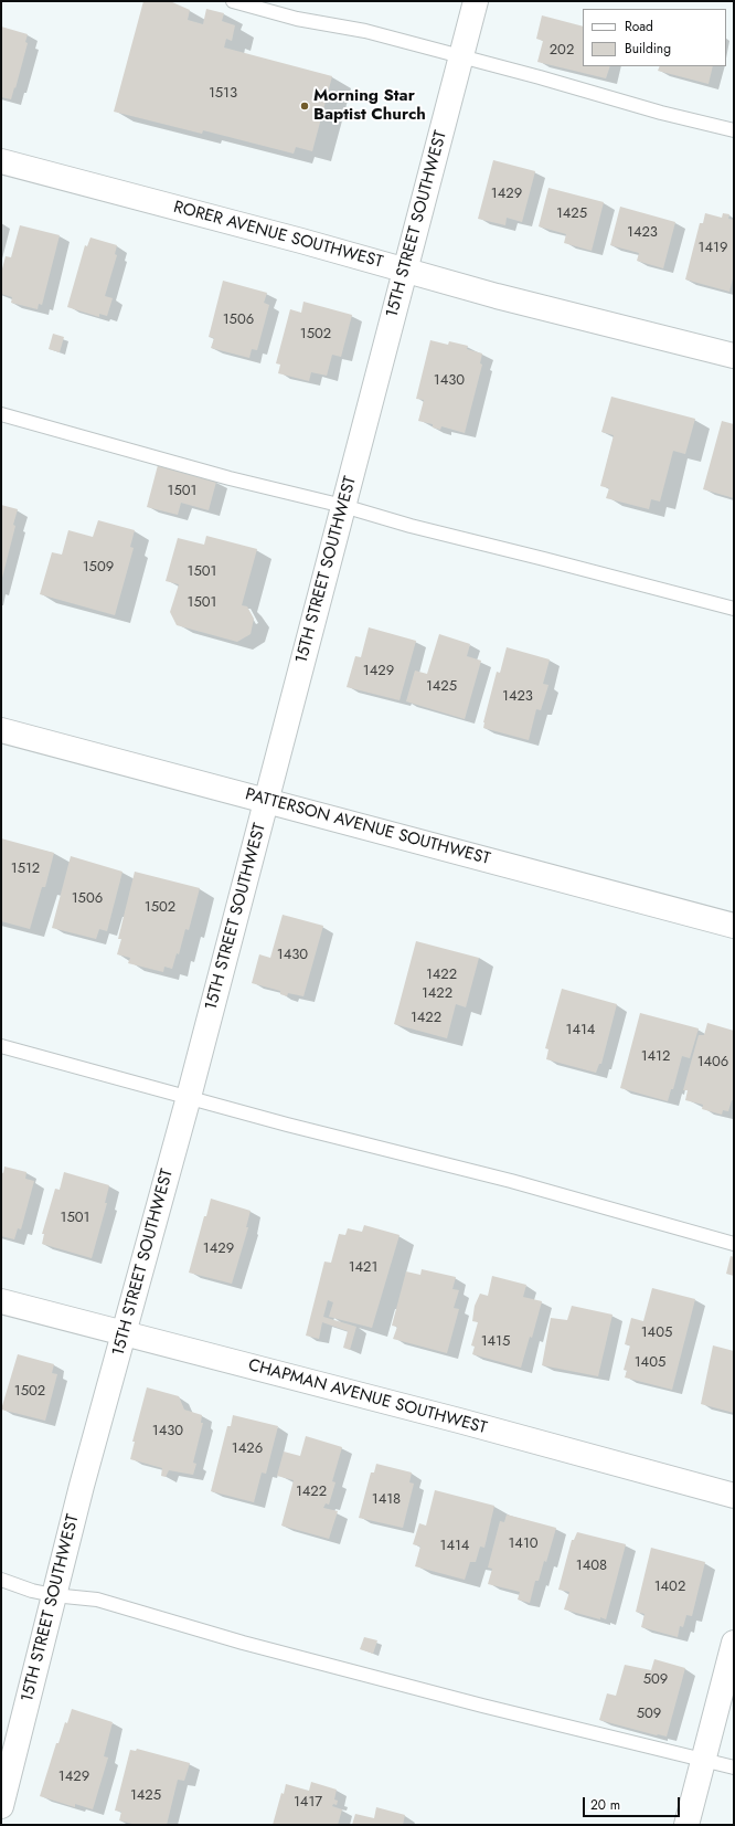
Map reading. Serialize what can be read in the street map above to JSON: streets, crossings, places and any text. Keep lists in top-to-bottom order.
{
  "streets": {
    "street": [
      "15TH STREET SOUTHWEST",
      "RORER AVENUE SOUTHWEST",
      "PATTERSON AVENUE SOUTHWEST",
      "CHAPMAN AVENUE SOUTHWEST"
    ]
  },
  "crossings": [
    ["15TH STREET SOUTHWEST", "RORER AVENUE SOUTHWEST"],
    ["15TH STREET SOUTHWEST", "PATTERSON AVENUE SOUTHWEST"],
    ["15TH STREET SOUTHWEST", "CHAPMAN AVENUE SOUTHWEST"]
  ],
  "places": ["Morning Star Baptist Church"],
  "house_numbers": [
    "202",
    "1513",
    "1429",
    "1425",
    "1423",
    "1419",
    "1506",
    "1502",
    "1430",
    "1501",
    "1509",
    "1501",
    "1501",
    "1429",
    "1425",
    "1423",
    "1512",
    "1506",
    "1502",
    "1430",
    "1422",
    "1422",
    "1422",
    "1414",
    "1412",
    "1406",
    "1501",
    "1429",
    "1421",
    "1405",
    "1415",
    "1405",
    "1502",
    "1430",
    "1426",
    "1422",
    "1418",
    "1410",
    "1414",
    "1408",
    "1402",
    "509",
    "509",
    "1429",
    "1425",
    "1417"
  ],
  "legend": ["Road", "Building"],
  "scale_bar": "20 m"
}
